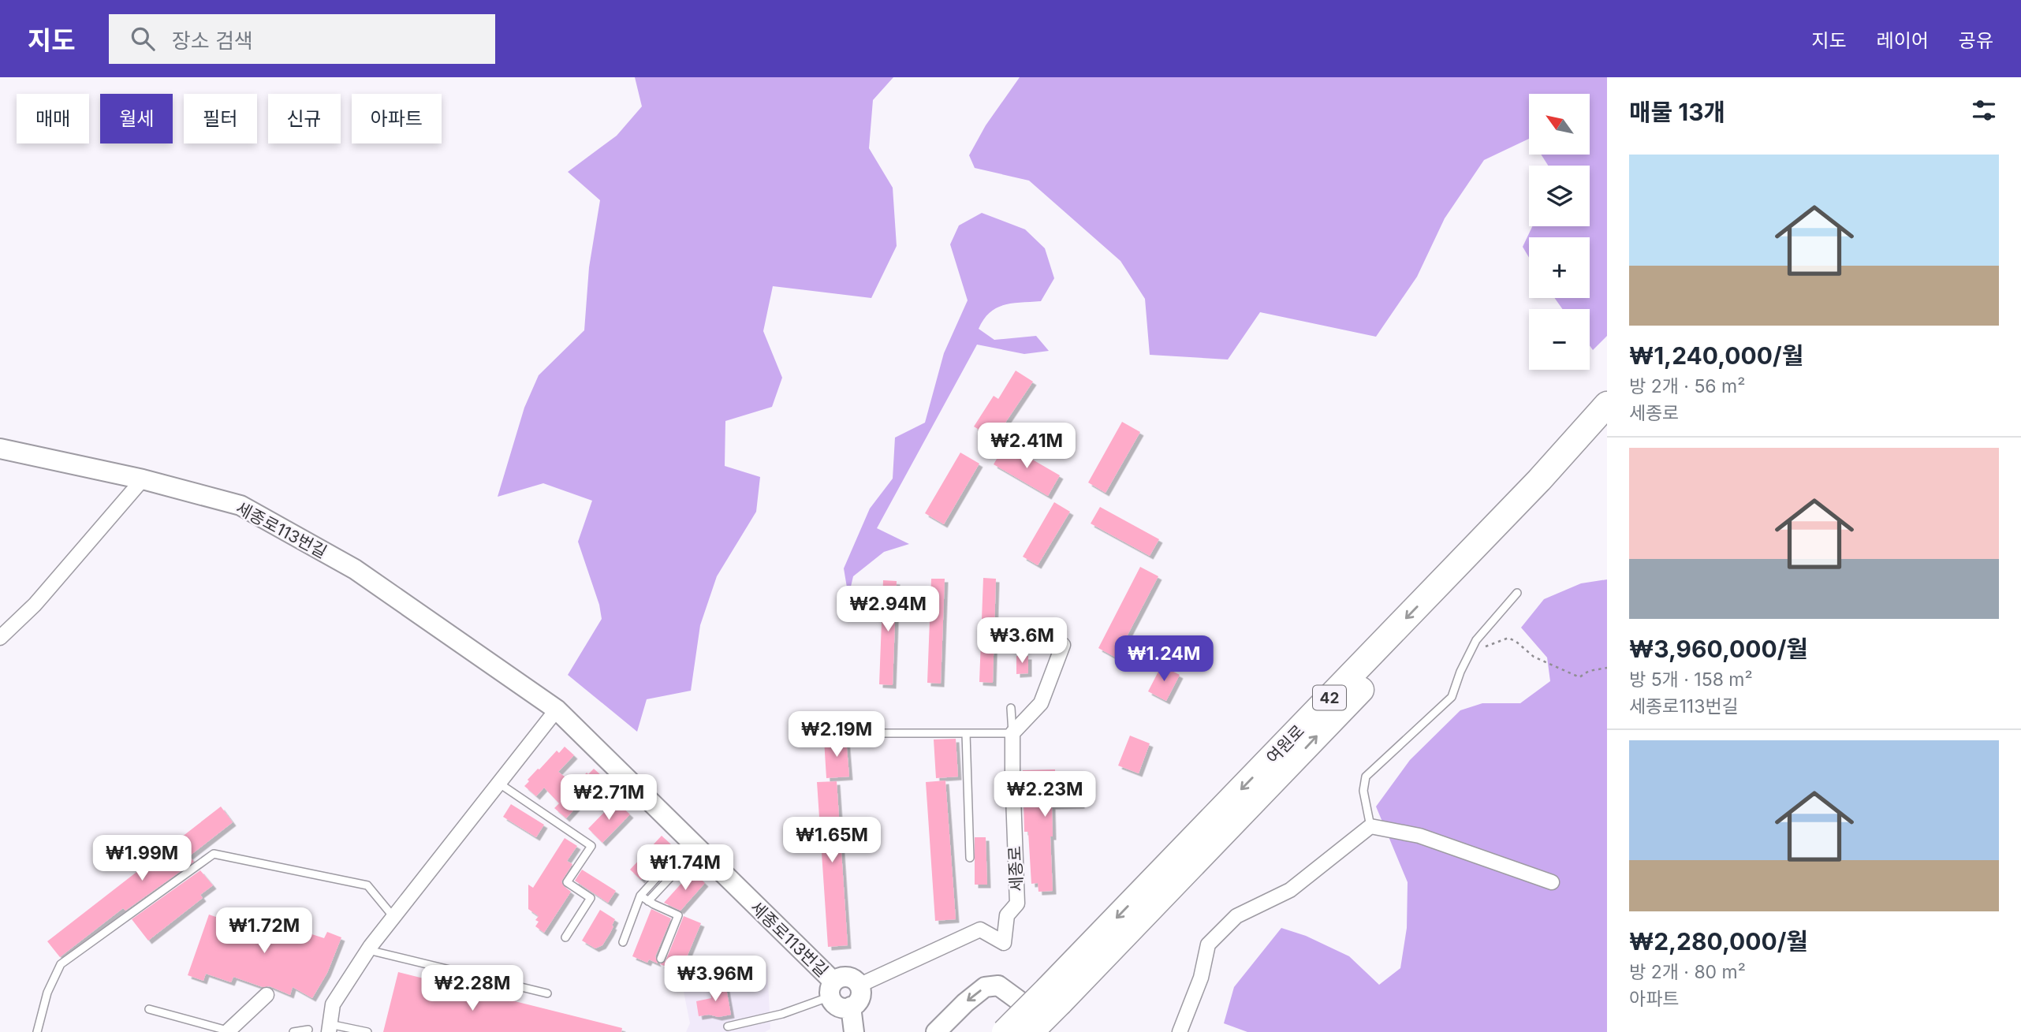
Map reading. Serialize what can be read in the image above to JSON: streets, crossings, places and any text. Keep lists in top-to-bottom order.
{
  "streets": {
    "highway": ["42", "여원로"],
    "street": ["세종로113번길", "세종로"]
  },
  "crossings": [
    ["세종로113번길", "세종로"]
  ],
  "north": "top left",
  "page": {
    "header": "지도",
    "search": "장소 검색",
    "nav": ["지도", "레이어", "공유"],
    "heading": "매물 13개",
    "map_buttons": ["+", "−"],
    "chip": [
      "매매",
      "월세",
      "필터",
      "신규",
      "아파트"
    ],
    "list": [
      {
        "name": "₩1,240,000/월",
        "note": "방 2개 · 56 m² · 세종로"
      },
      {
        "name": "₩3,960,000/월",
        "note": "방 5개 · 158 m² · 세종로113번길"
      },
      {
        "name": "₩2,280,000/월",
        "note": "방 2개 · 80 m² · 아파트"
      }
    ],
    "price": [
      "₩2.41M",
      "₩2.94M",
      "₩3.6M",
      "₩1.24M",
      "₩2.19M",
      "₩2.23M",
      "₩2.71M",
      "₩1.65M",
      "₩1.99M",
      "₩1.74M",
      "₩1.72M",
      "₩3.96M",
      "₩2.28M"
    ]
  }
}
